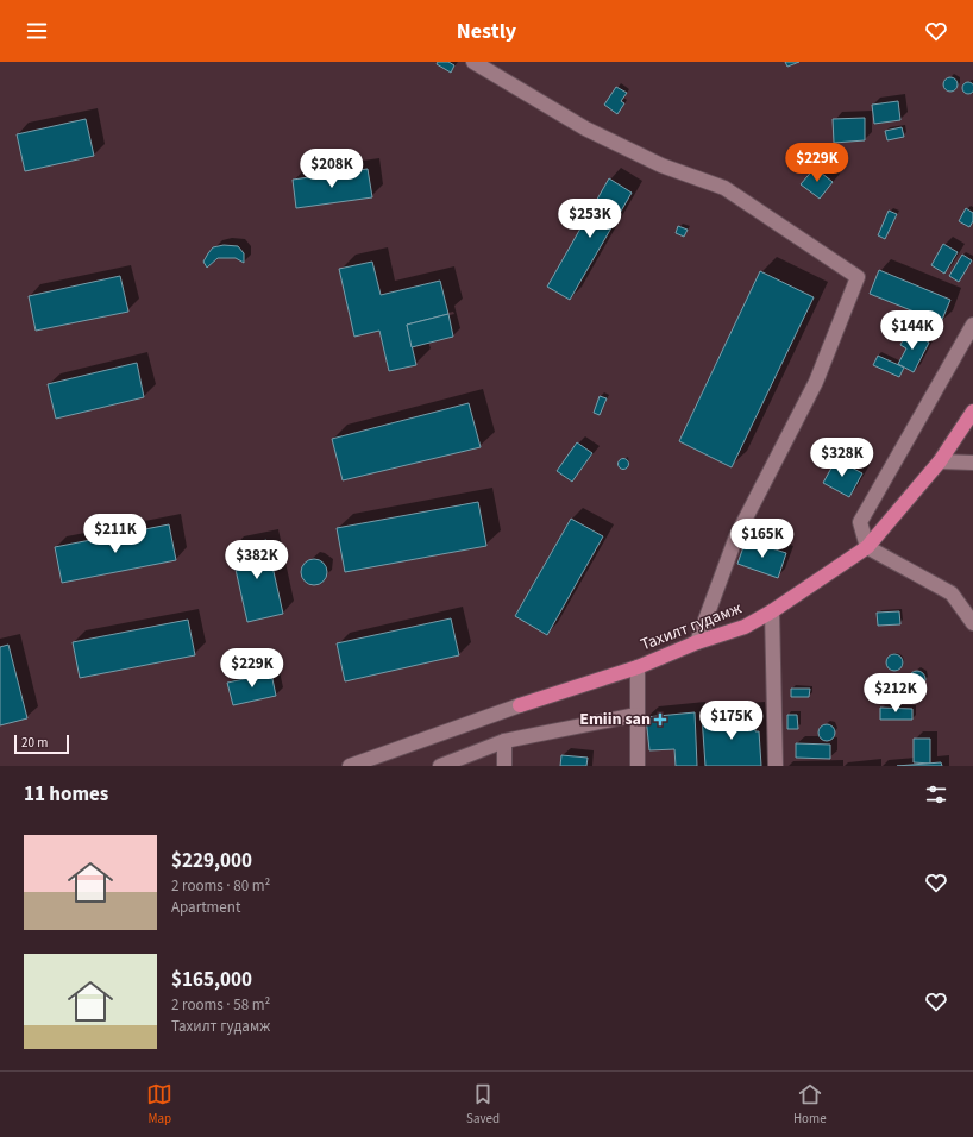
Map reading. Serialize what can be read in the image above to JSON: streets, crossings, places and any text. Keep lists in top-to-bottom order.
{
  "streets": {
    "main road": ["Тахилт гудамж"]
  },
  "places": {
    "health": ["Emiin san"]
  },
  "scale_bar": "20 m",
  "page": {
    "header": "Nestly",
    "price": [
      "$229K",
      "$208K",
      "$253K",
      "$144K",
      "$328K",
      "$211K",
      "$165K",
      "$382K",
      "$229K",
      "$212K",
      "$175K"
    ],
    "scale": "20 m",
    "heading": "11 homes",
    "list": [
      {
        "name": "$229,000",
        "note": "2 rooms · 80 m² · Apartment"
      },
      {
        "name": "$165,000",
        "note": "2 rooms · 58 m² · Тахилт гудамж"
      }
    ],
    "tabs": ["Map", "Saved", "Home"]
  }
}
